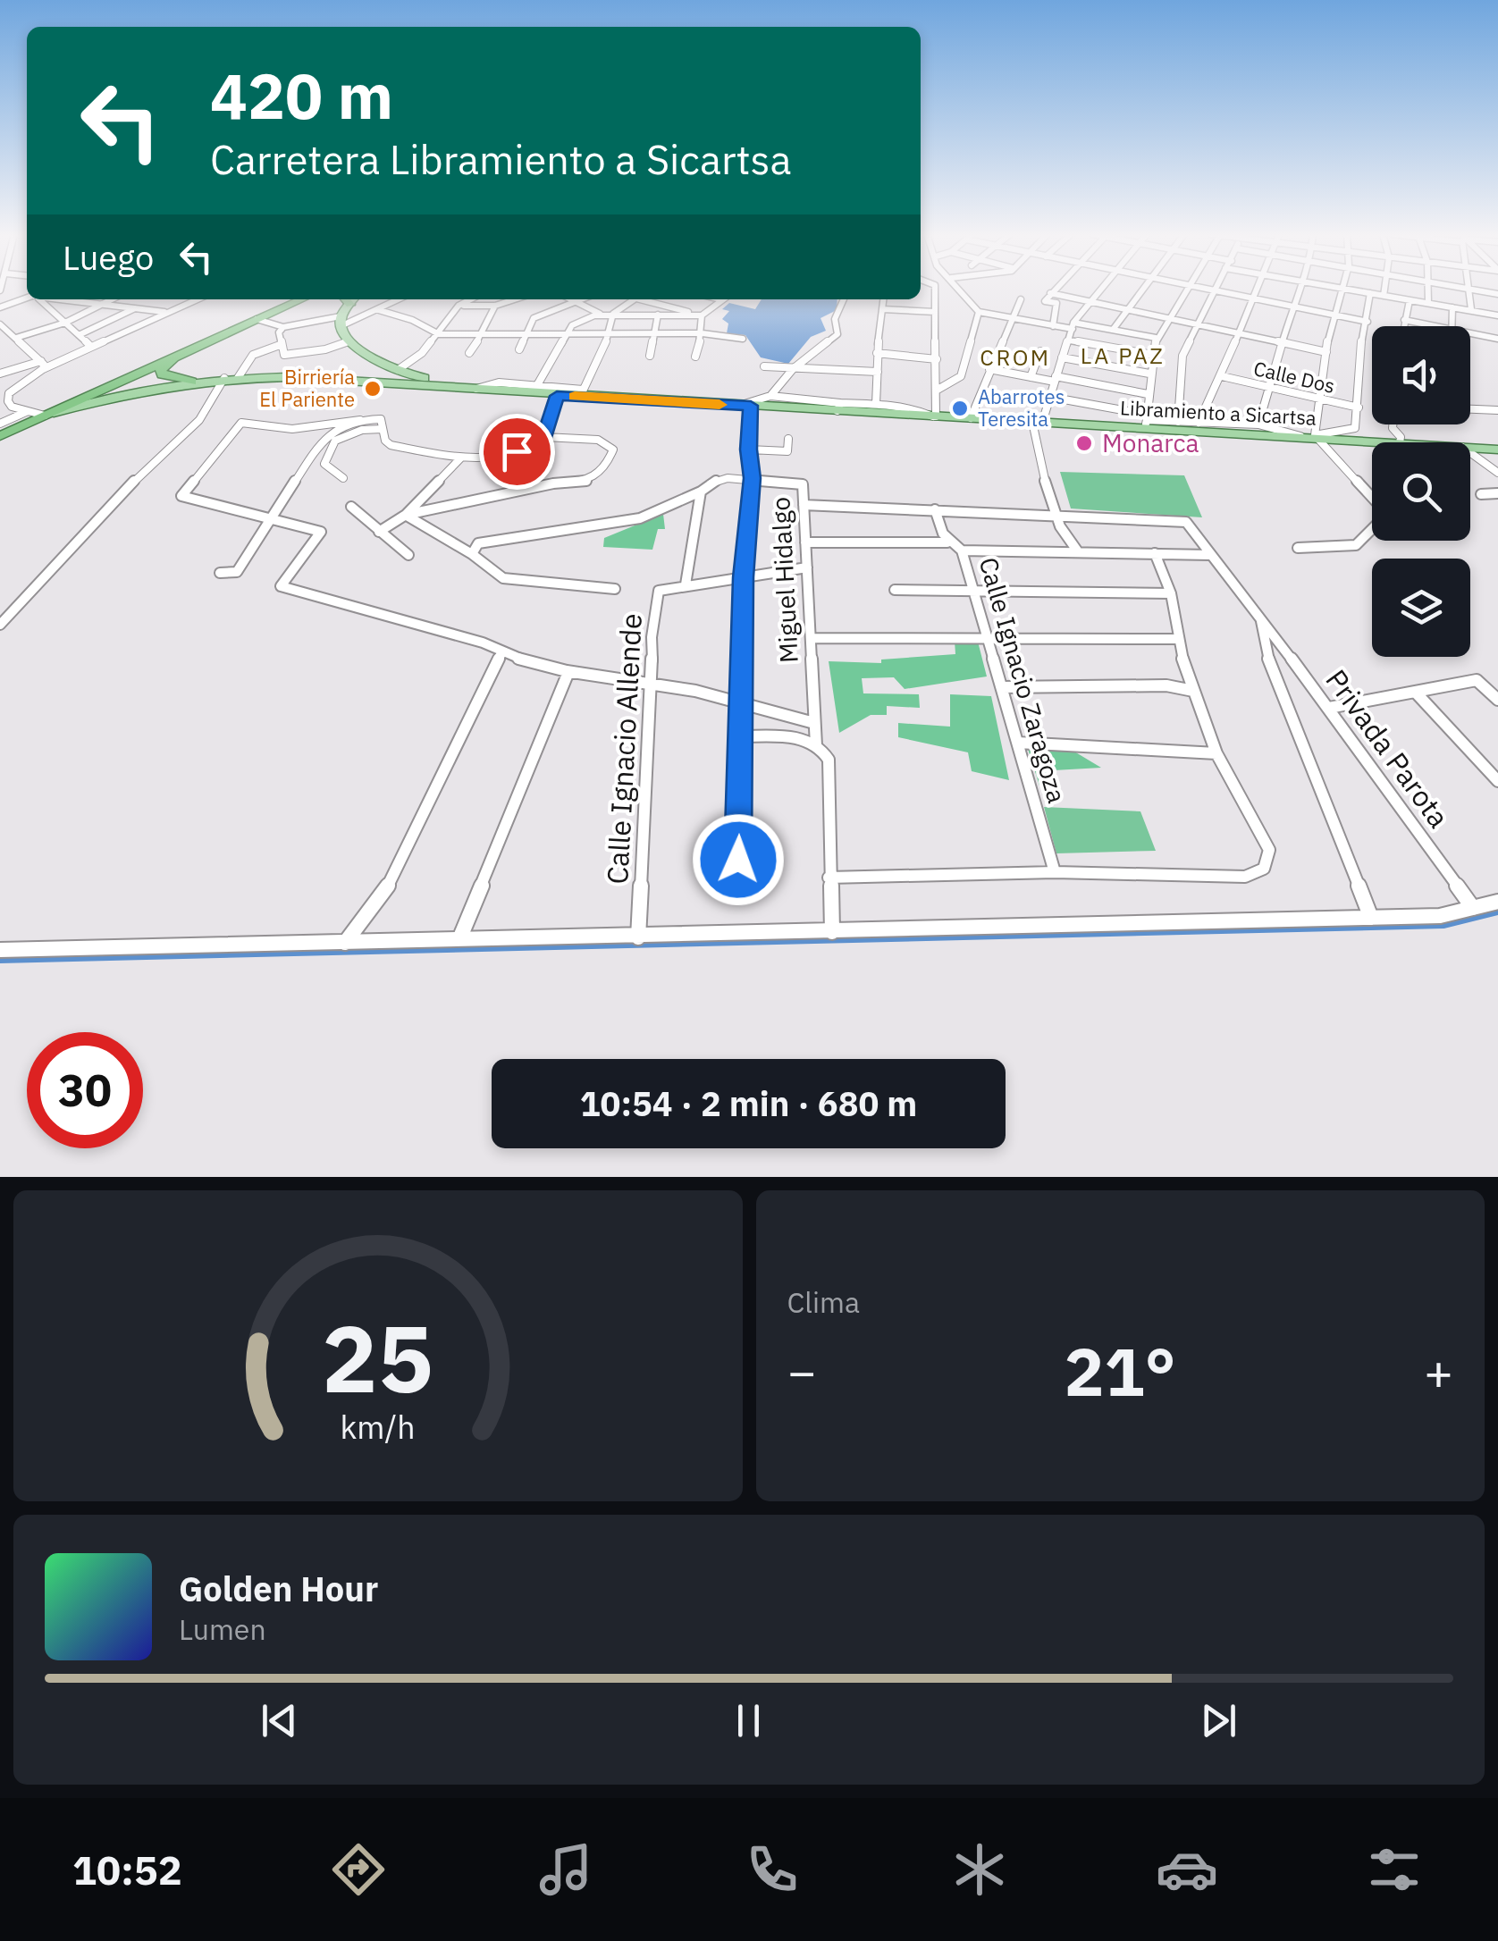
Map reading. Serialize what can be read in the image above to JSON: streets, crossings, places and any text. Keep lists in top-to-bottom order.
{
  "streets": {
    "main road": ["Libramiento a Sicartsa"],
    "street": [
      "Calle Dos",
      "Miguel Hidalgo",
      "Calle Ignacio Zaragoza",
      "Calle Ignacio Allende",
      "Privada Parota"
    ]
  },
  "districts": ["LA PAZ", "CROM"],
  "places": ["Birriería El Pariente", "Abarrotes Teresita", "Monarca"],
  "page": {
    "turn": ["420 m", "Carretera Libramiento a Sicartsa"],
    "then": "Luego",
    "limit": "30",
    "trip": "10:54 · 2 min · 680 m",
    "tile": "Clima",
    "heat": ["−", "21°", "+"],
    "song": ["Golden Hour", "Lumen"],
    "tabs": "10:52",
    "gauge": ["25", "km/h"]
  }
}
